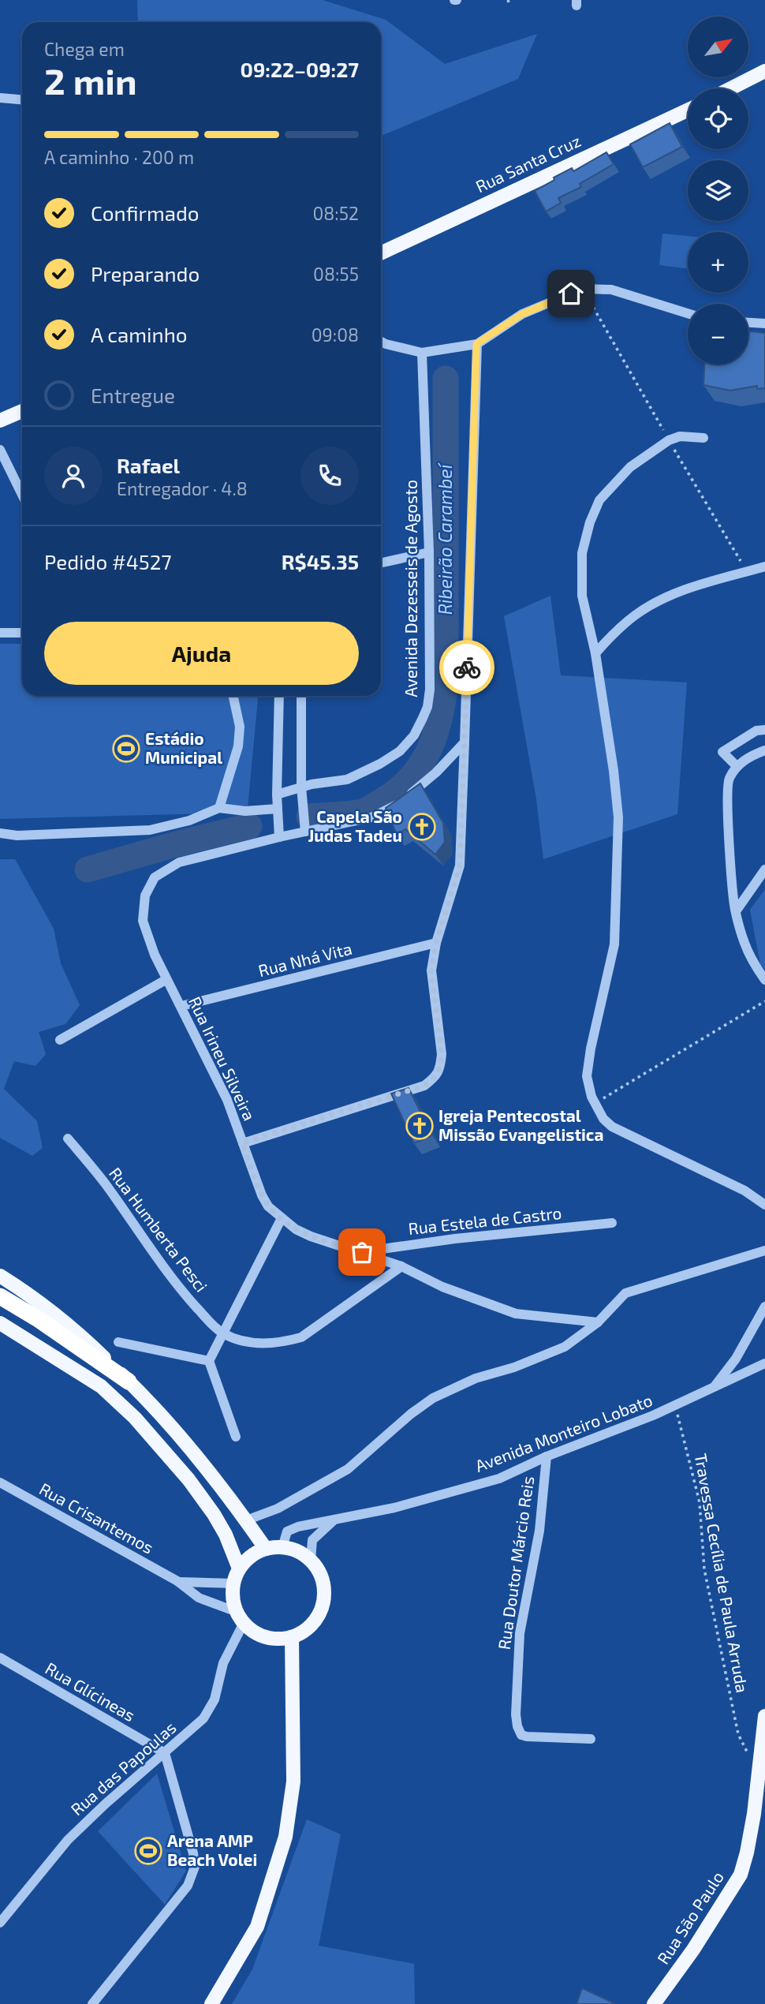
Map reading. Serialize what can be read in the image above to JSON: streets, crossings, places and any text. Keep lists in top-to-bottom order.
{
  "streets": {
    "main road": ["Rua Santa Cruz", "Rua São Paulo"],
    "street": [
      "Avenida Dezesseis de Agosto",
      "Rua Nhá Vita",
      "Rua Irineu Silveira",
      "Rua Estela de Castro",
      "Rua Humberta Pesci",
      "Avenida Monteiro Lobato",
      "Rua Crisantemos",
      "Rua Doutor Márcio Reis",
      "Rua Glícineas",
      "Rua das Papoulas"
    ],
    "path": ["Travessa Cecília de Paula Arruda"]
  },
  "crossings": [
    ["Rua Nhá Vita", "Rua Irineu Silveira"],
    ["Rua Irineu Silveira", "Rua Estela de Castro"],
    ["Rua Irineu Silveira", "Rua Humberta Pesci"],
    ["Avenida Monteiro Lobato", "Rua Crisantemos"],
    ["Avenida Monteiro Lobato", "Rua Doutor Márcio Reis"],
    ["Avenida Monteiro Lobato", "Travessa Cecília de Paula Arruda"],
    ["Avenida Monteiro Lobato", "Rua das Papoulas"],
    ["Rua Crisantemos", "Rua das Papoulas"],
    ["Travessa Cecília de Paula Arruda", "Rua São Paulo"],
    ["Rua Glícineas", "Rua das Papoulas"]
  ],
  "water": ["Ribeirão Carambeí"],
  "places": {
    "sports": ["Estádio Municipal", "Arena AMP Beach Volei"],
    "church": ["Capela São Judas Tadeu", "Igreja Pentecostal Missão Evangelistica"]
  },
  "north": "top right",
  "page": {
    "map_buttons": ["+", "−"],
    "heading": ["2 min", "Chega em", "09:22–09:27"],
    "panel": [
      "Rafael",
      "Entregador · 4.8",
      "Pedido #4527",
      "R$45.35"
    ],
    "bar": "A caminho · 200 m",
    "list": [
      ["Confirmado", "08:52"],
      ["Preparando", "08:55"],
      ["A caminho", "09:08"],
      "Entregue"
    ],
    "buttons": "Ajuda"
  }
}
